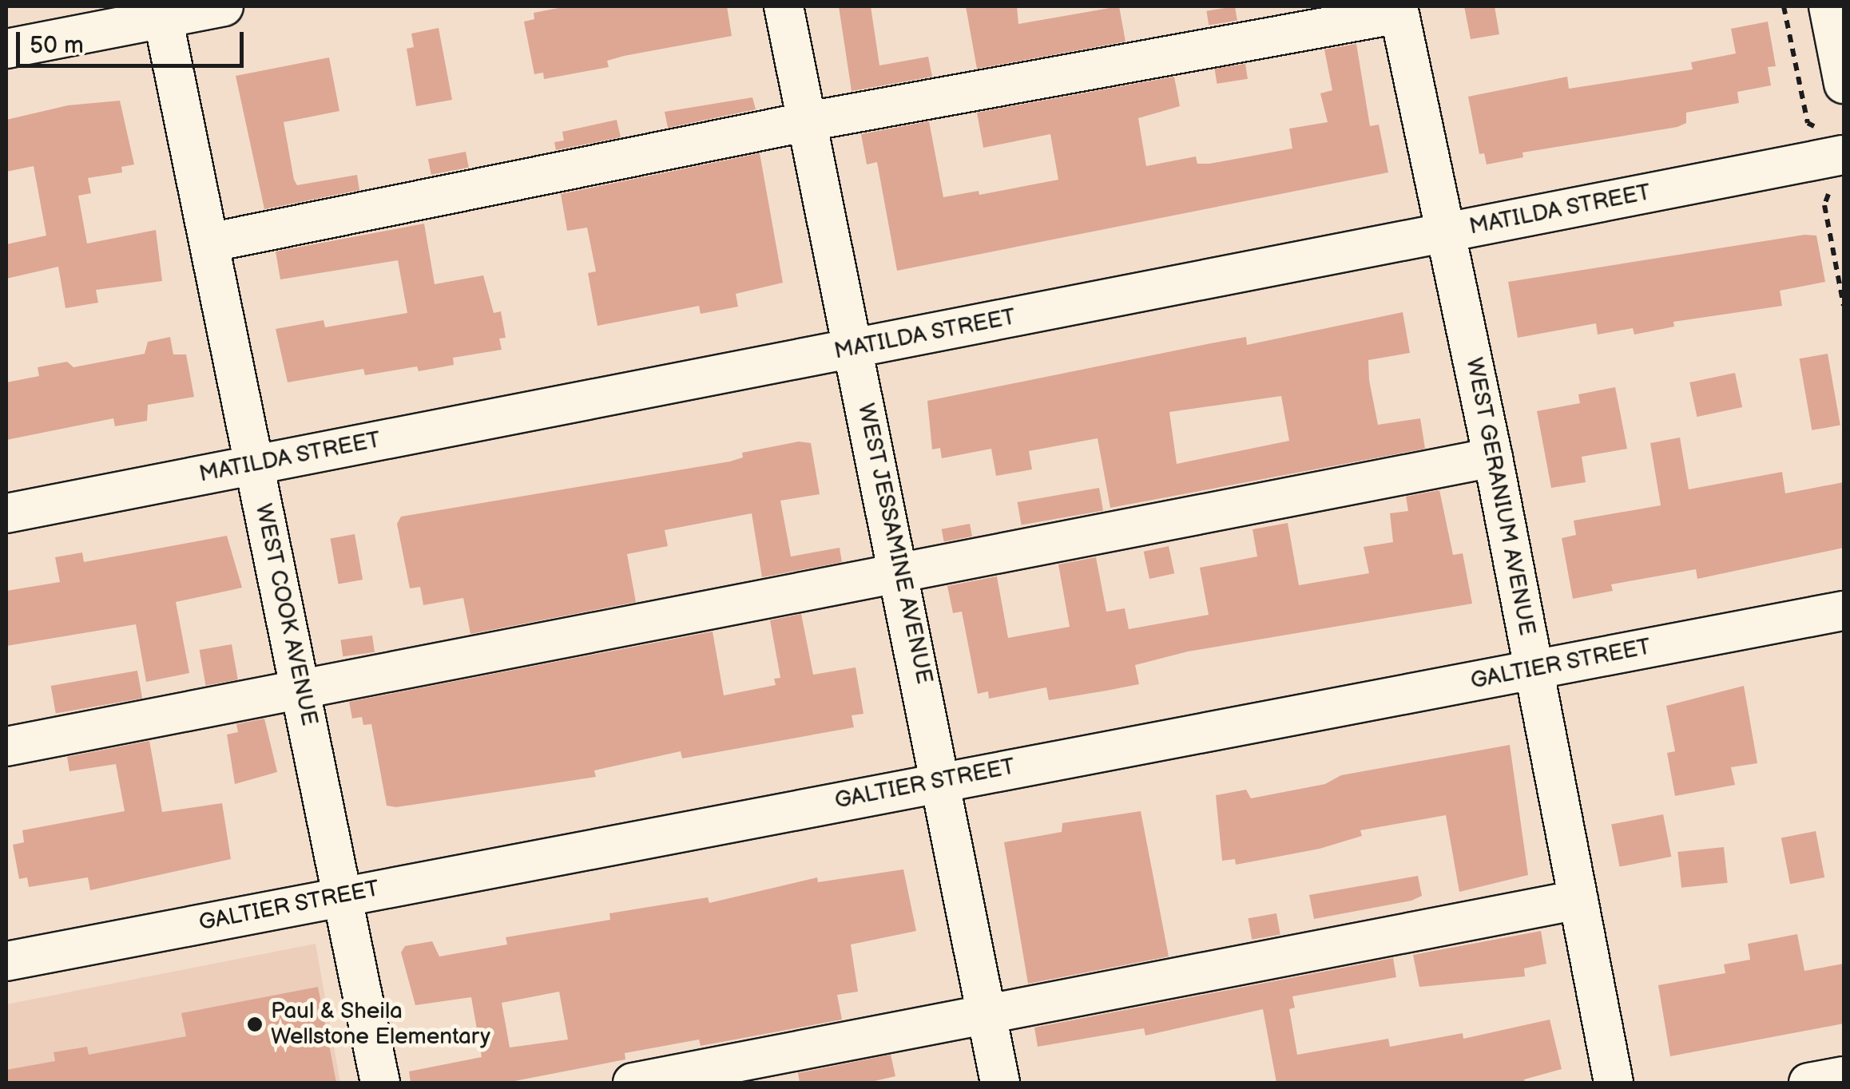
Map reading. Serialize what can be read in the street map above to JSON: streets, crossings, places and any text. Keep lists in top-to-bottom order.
{
  "streets": {
    "street": [
      "MATILDA STREET",
      "WEST GERANIUM AVENUE",
      "WEST JESSAMINE AVENUE",
      "WEST COOK AVENUE",
      "GALTIER STREET"
    ]
  },
  "crossings": [
    ["MATILDA STREET", "WEST GERANIUM AVENUE"],
    ["MATILDA STREET", "WEST JESSAMINE AVENUE"],
    ["MATILDA STREET", "WEST COOK AVENUE"],
    ["WEST GERANIUM AVENUE", "GALTIER STREET"],
    ["WEST JESSAMINE AVENUE", "GALTIER STREET"],
    ["WEST COOK AVENUE", "GALTIER STREET"]
  ],
  "places": ["Paul & Sheila Wellstone Elementary"],
  "scale_bar": "50 m"
}
